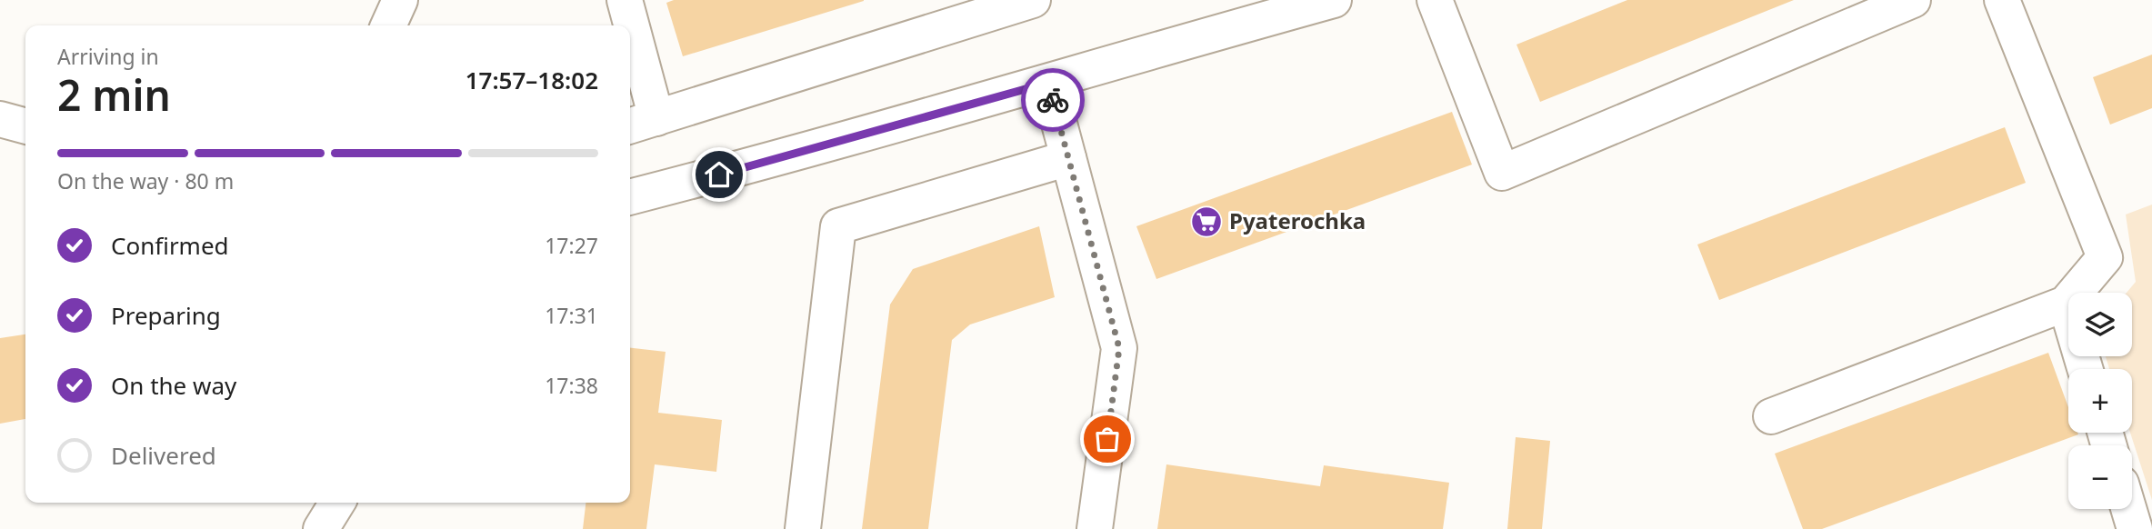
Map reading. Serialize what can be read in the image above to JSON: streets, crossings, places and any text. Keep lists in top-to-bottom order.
{
  "places": {
    "supermarket": ["Pyaterochka"]
  },
  "page": {
    "heading": ["2 min", "Arriving in", "17:57–18:02"],
    "bar": "On the way · 80 m",
    "list": [
      ["Confirmed", "17:27"],
      ["Preparing", "17:31"],
      ["On the way", "17:38"],
      "Delivered"
    ],
    "map_buttons": ["+", "−"]
  }
}
